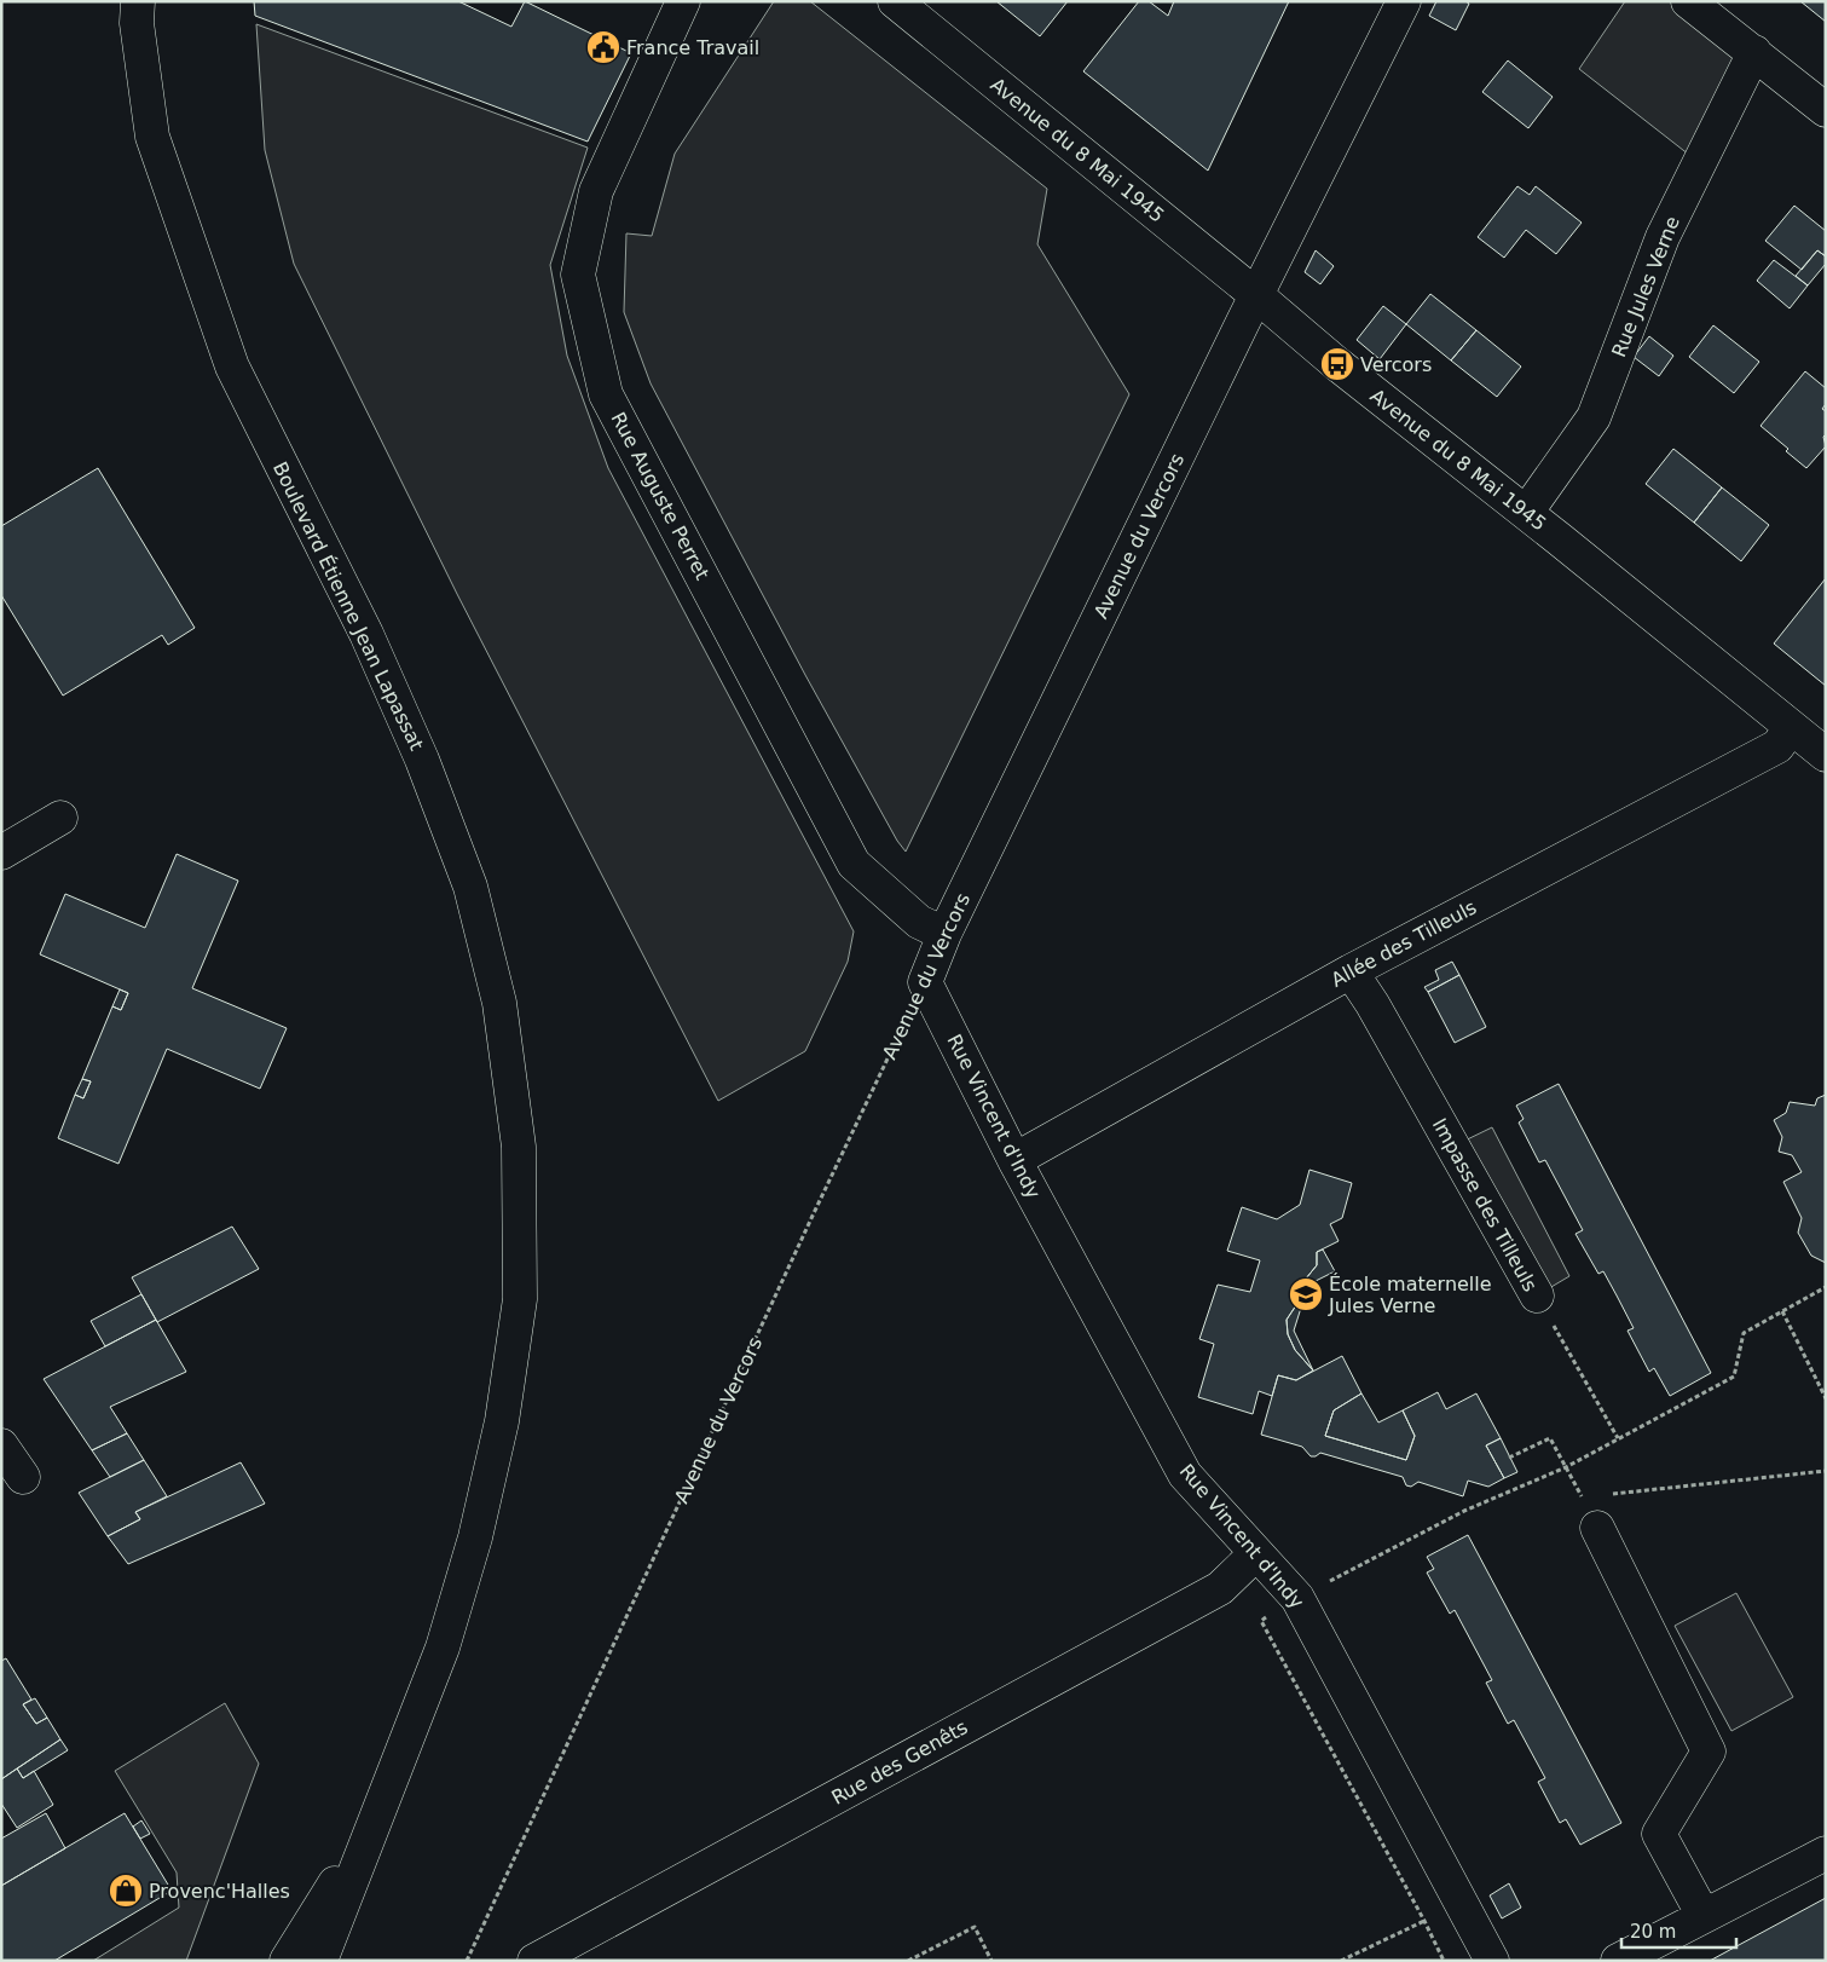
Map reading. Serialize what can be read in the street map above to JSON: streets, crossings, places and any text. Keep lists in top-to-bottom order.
{
  "streets": {
    "street": [
      "Avenue du 8 Mai 1945",
      "Rue Jules Verne",
      "Rue Auguste Perret",
      "Avenue du Vercors",
      "Boulevard Étienne Jean Lapassat",
      "Allée des Tilleuls",
      "Rue Vincent d'Indy",
      "Impasse des Tilleuls",
      "Rue des Genêts"
    ]
  },
  "crossings": [
    ["Avenue du 8 Mai 1945", "Rue Jules Verne"],
    ["Avenue du 8 Mai 1945", "Avenue du Vercors"],
    ["Avenue du 8 Mai 1945", "Allée des Tilleuls"],
    ["Rue Auguste Perret", "Avenue du Vercors"],
    ["Avenue du Vercors", "Rue Vincent d'Indy"],
    ["Allée des Tilleuls", "Rue Vincent d'Indy"],
    ["Allée des Tilleuls", "Impasse des Tilleuls"],
    ["Rue Vincent d'Indy", "Rue des Genêts"]
  ],
  "places": {
    "public building": ["France Travail"],
    "bus stop": ["Vercors"],
    "school or university": ["École maternelle Jules Verne"],
    "shop": ["Provenc'Halles"]
  },
  "scale_bar": "20 m"
}
